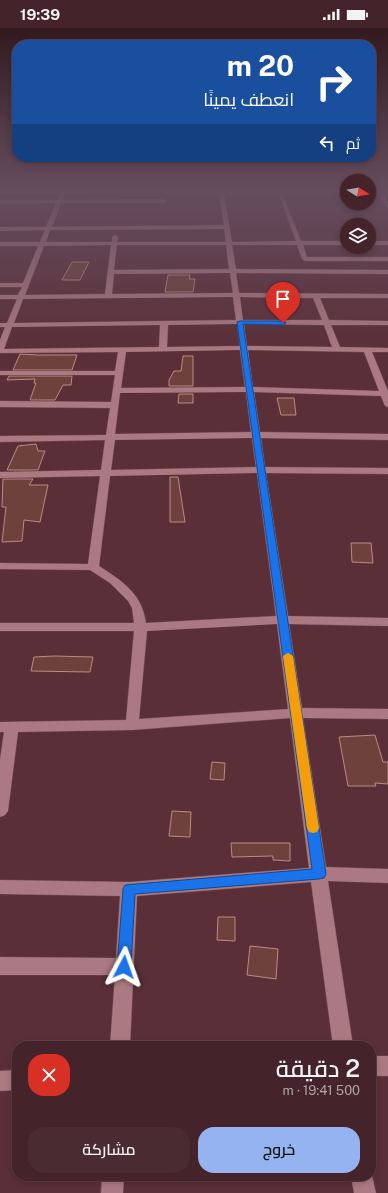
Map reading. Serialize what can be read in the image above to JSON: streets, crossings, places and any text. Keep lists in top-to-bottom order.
{
  "north": "right",
  "page": {
    "status": "19:39",
    "turn": ["20 m", "انعطف يمينًا"],
    "then": "ثم",
    "heading": ["2 دقيقة", "500 m · 19:41"],
    "buttons": ["خروج", "مشاركة"]
  }
}
